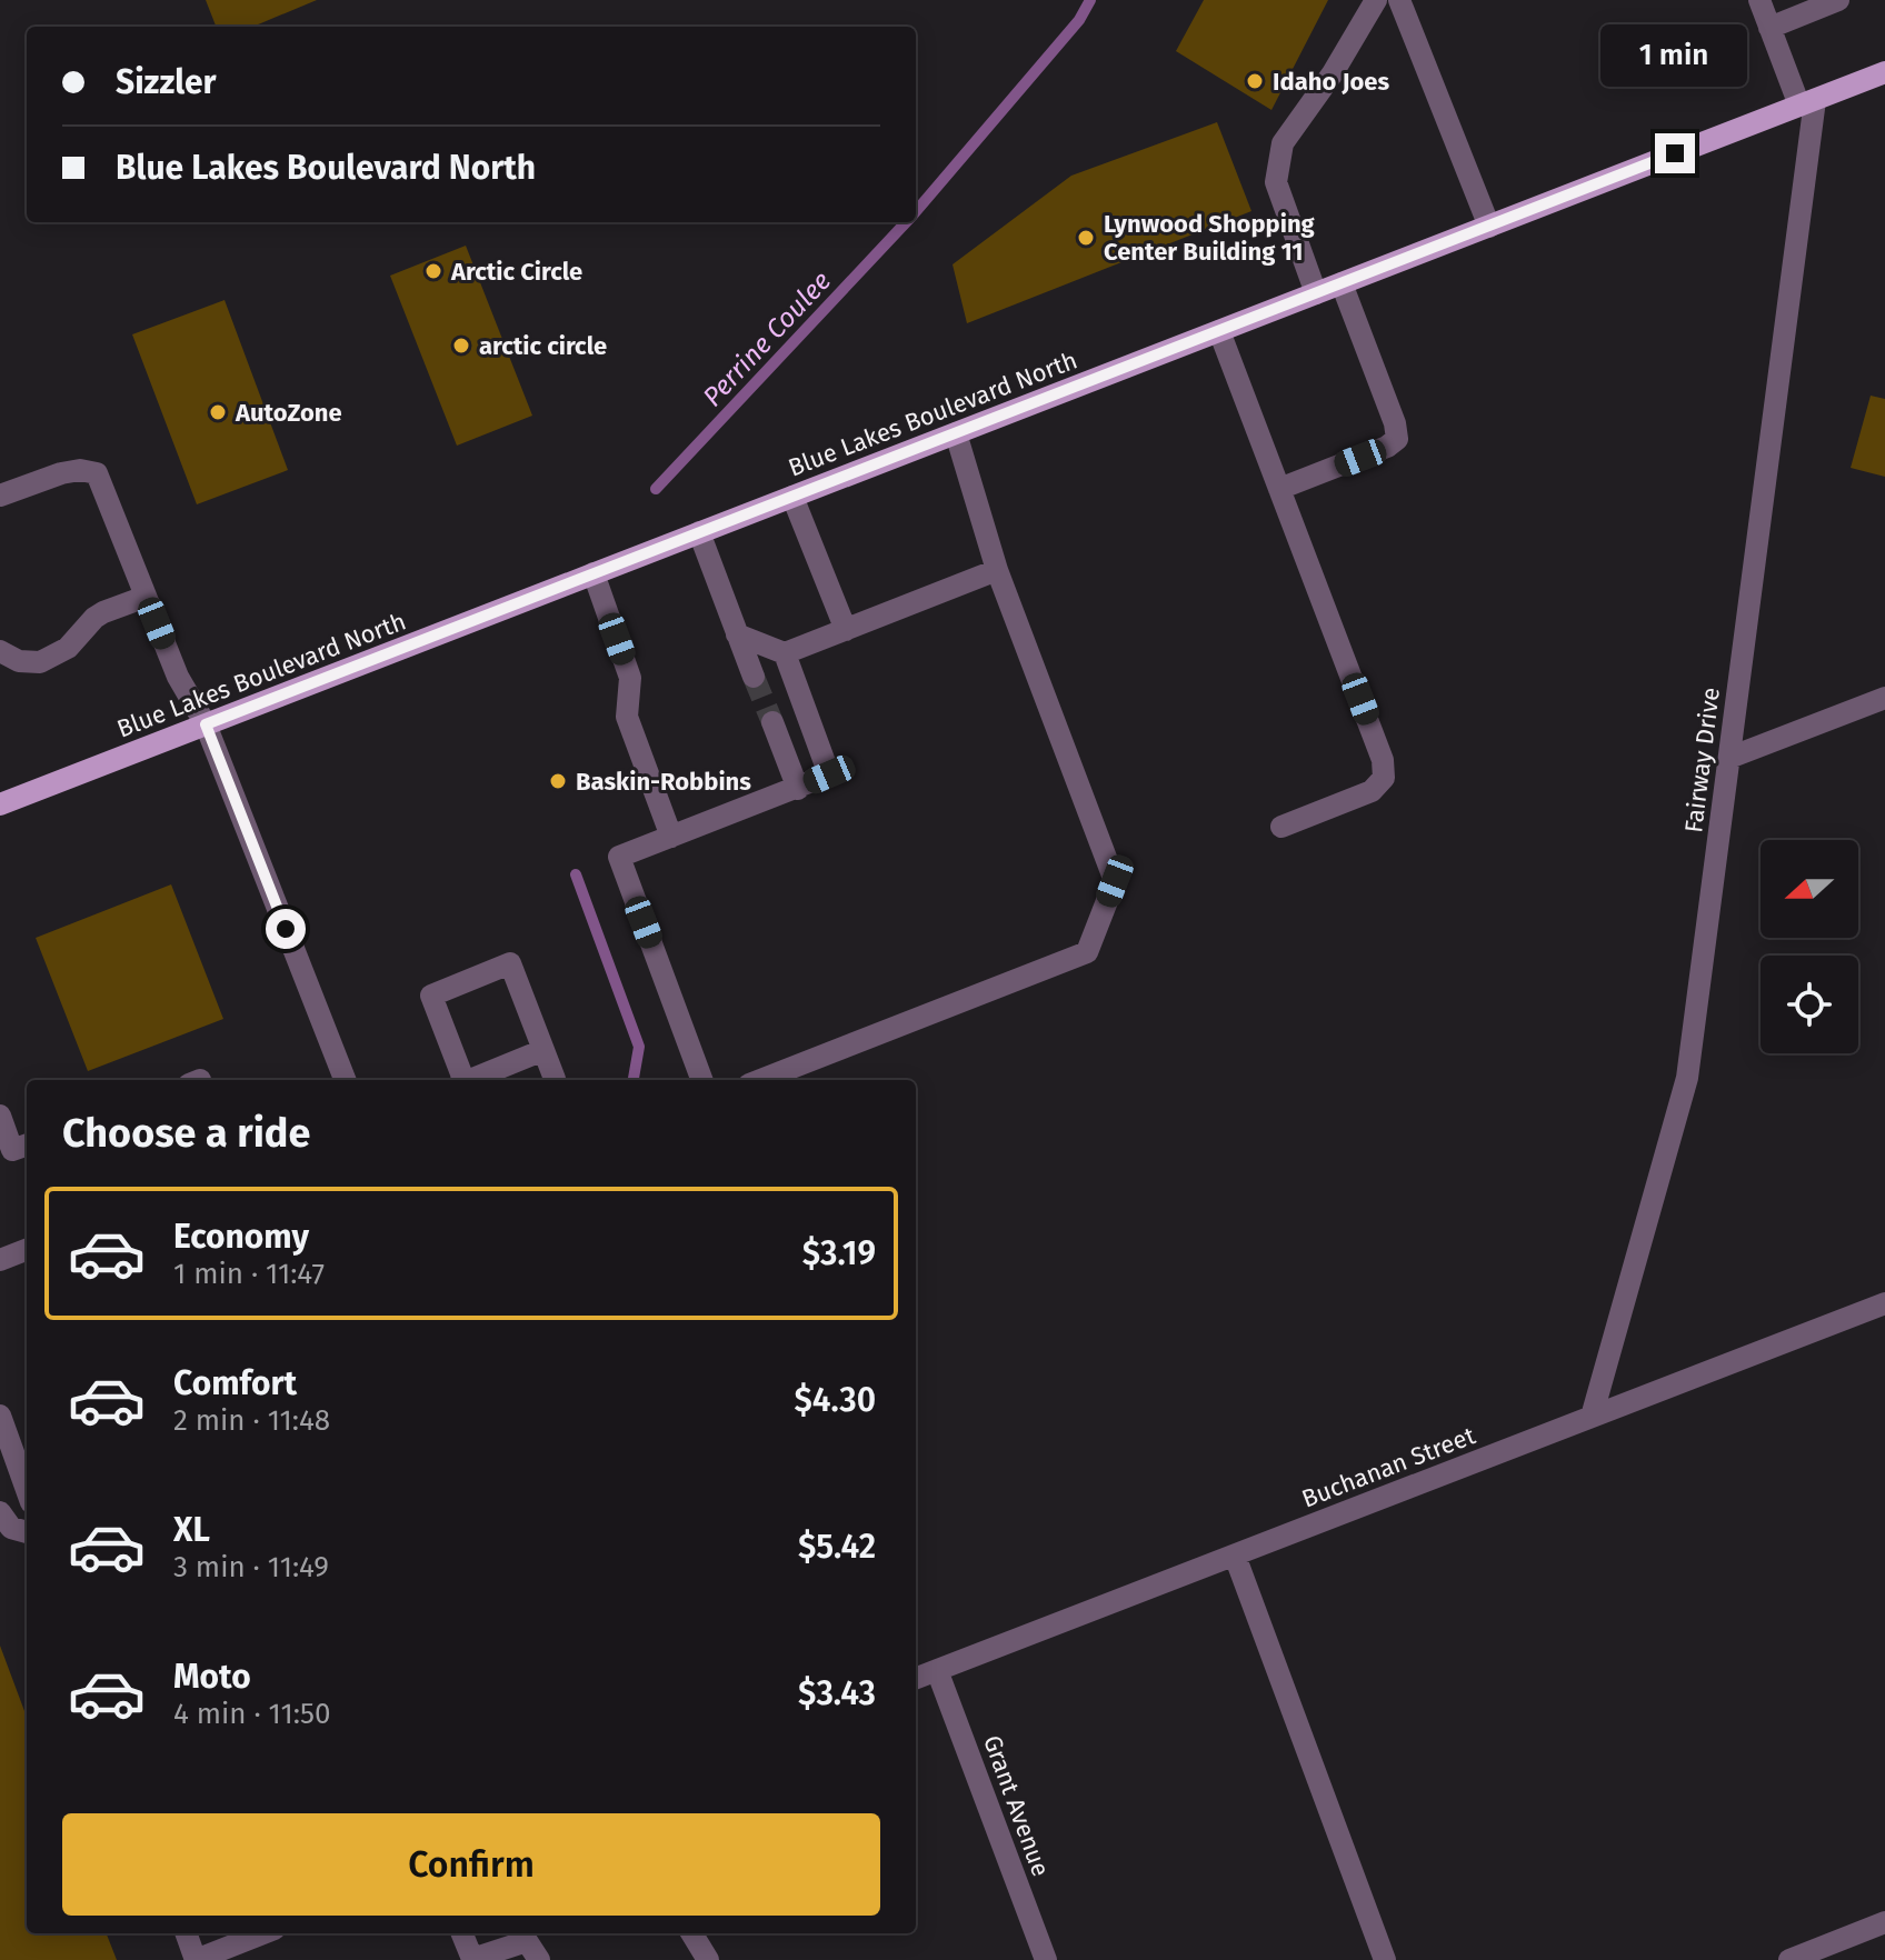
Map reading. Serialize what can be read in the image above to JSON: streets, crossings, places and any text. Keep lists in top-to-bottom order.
{
  "streets": {
    "main road": ["Blue Lakes Boulevard North"],
    "street": ["Fairway Drive", "Buchanan Street", "Grant Avenue"]
  },
  "crossings": [
    ["Blue Lakes Boulevard North", "Fairway Drive"],
    ["Fairway Drive", "Buchanan Street"],
    ["Buchanan Street", "Grant Avenue"]
  ],
  "water": ["Perrine Coulee"],
  "places": [
    "Idaho Joes",
    "Lynwood Shopping Center Building 11",
    "Arctic Circle",
    "arctic circle",
    "AutoZone",
    "Baskin-Robbins"
  ],
  "north": "left",
  "page": {
    "bubble": "1 min",
    "banner": ["Sizzler", "Blue Lakes Boulevard North"],
    "heading": "Choose a ride",
    "list": [
      {
        "name": "Economy",
        "note": "1 min · 11:47",
        "value": "$3.19"
      },
      {
        "name": "Comfort",
        "note": "2 min · 11:48",
        "value": "$4.30"
      },
      {
        "name": "XL",
        "note": "3 min · 11:49",
        "value": "$5.42"
      },
      {
        "name": "Moto",
        "note": "4 min · 11:50",
        "value": "$3.43"
      }
    ],
    "buttons": "Confirm"
  }
}
